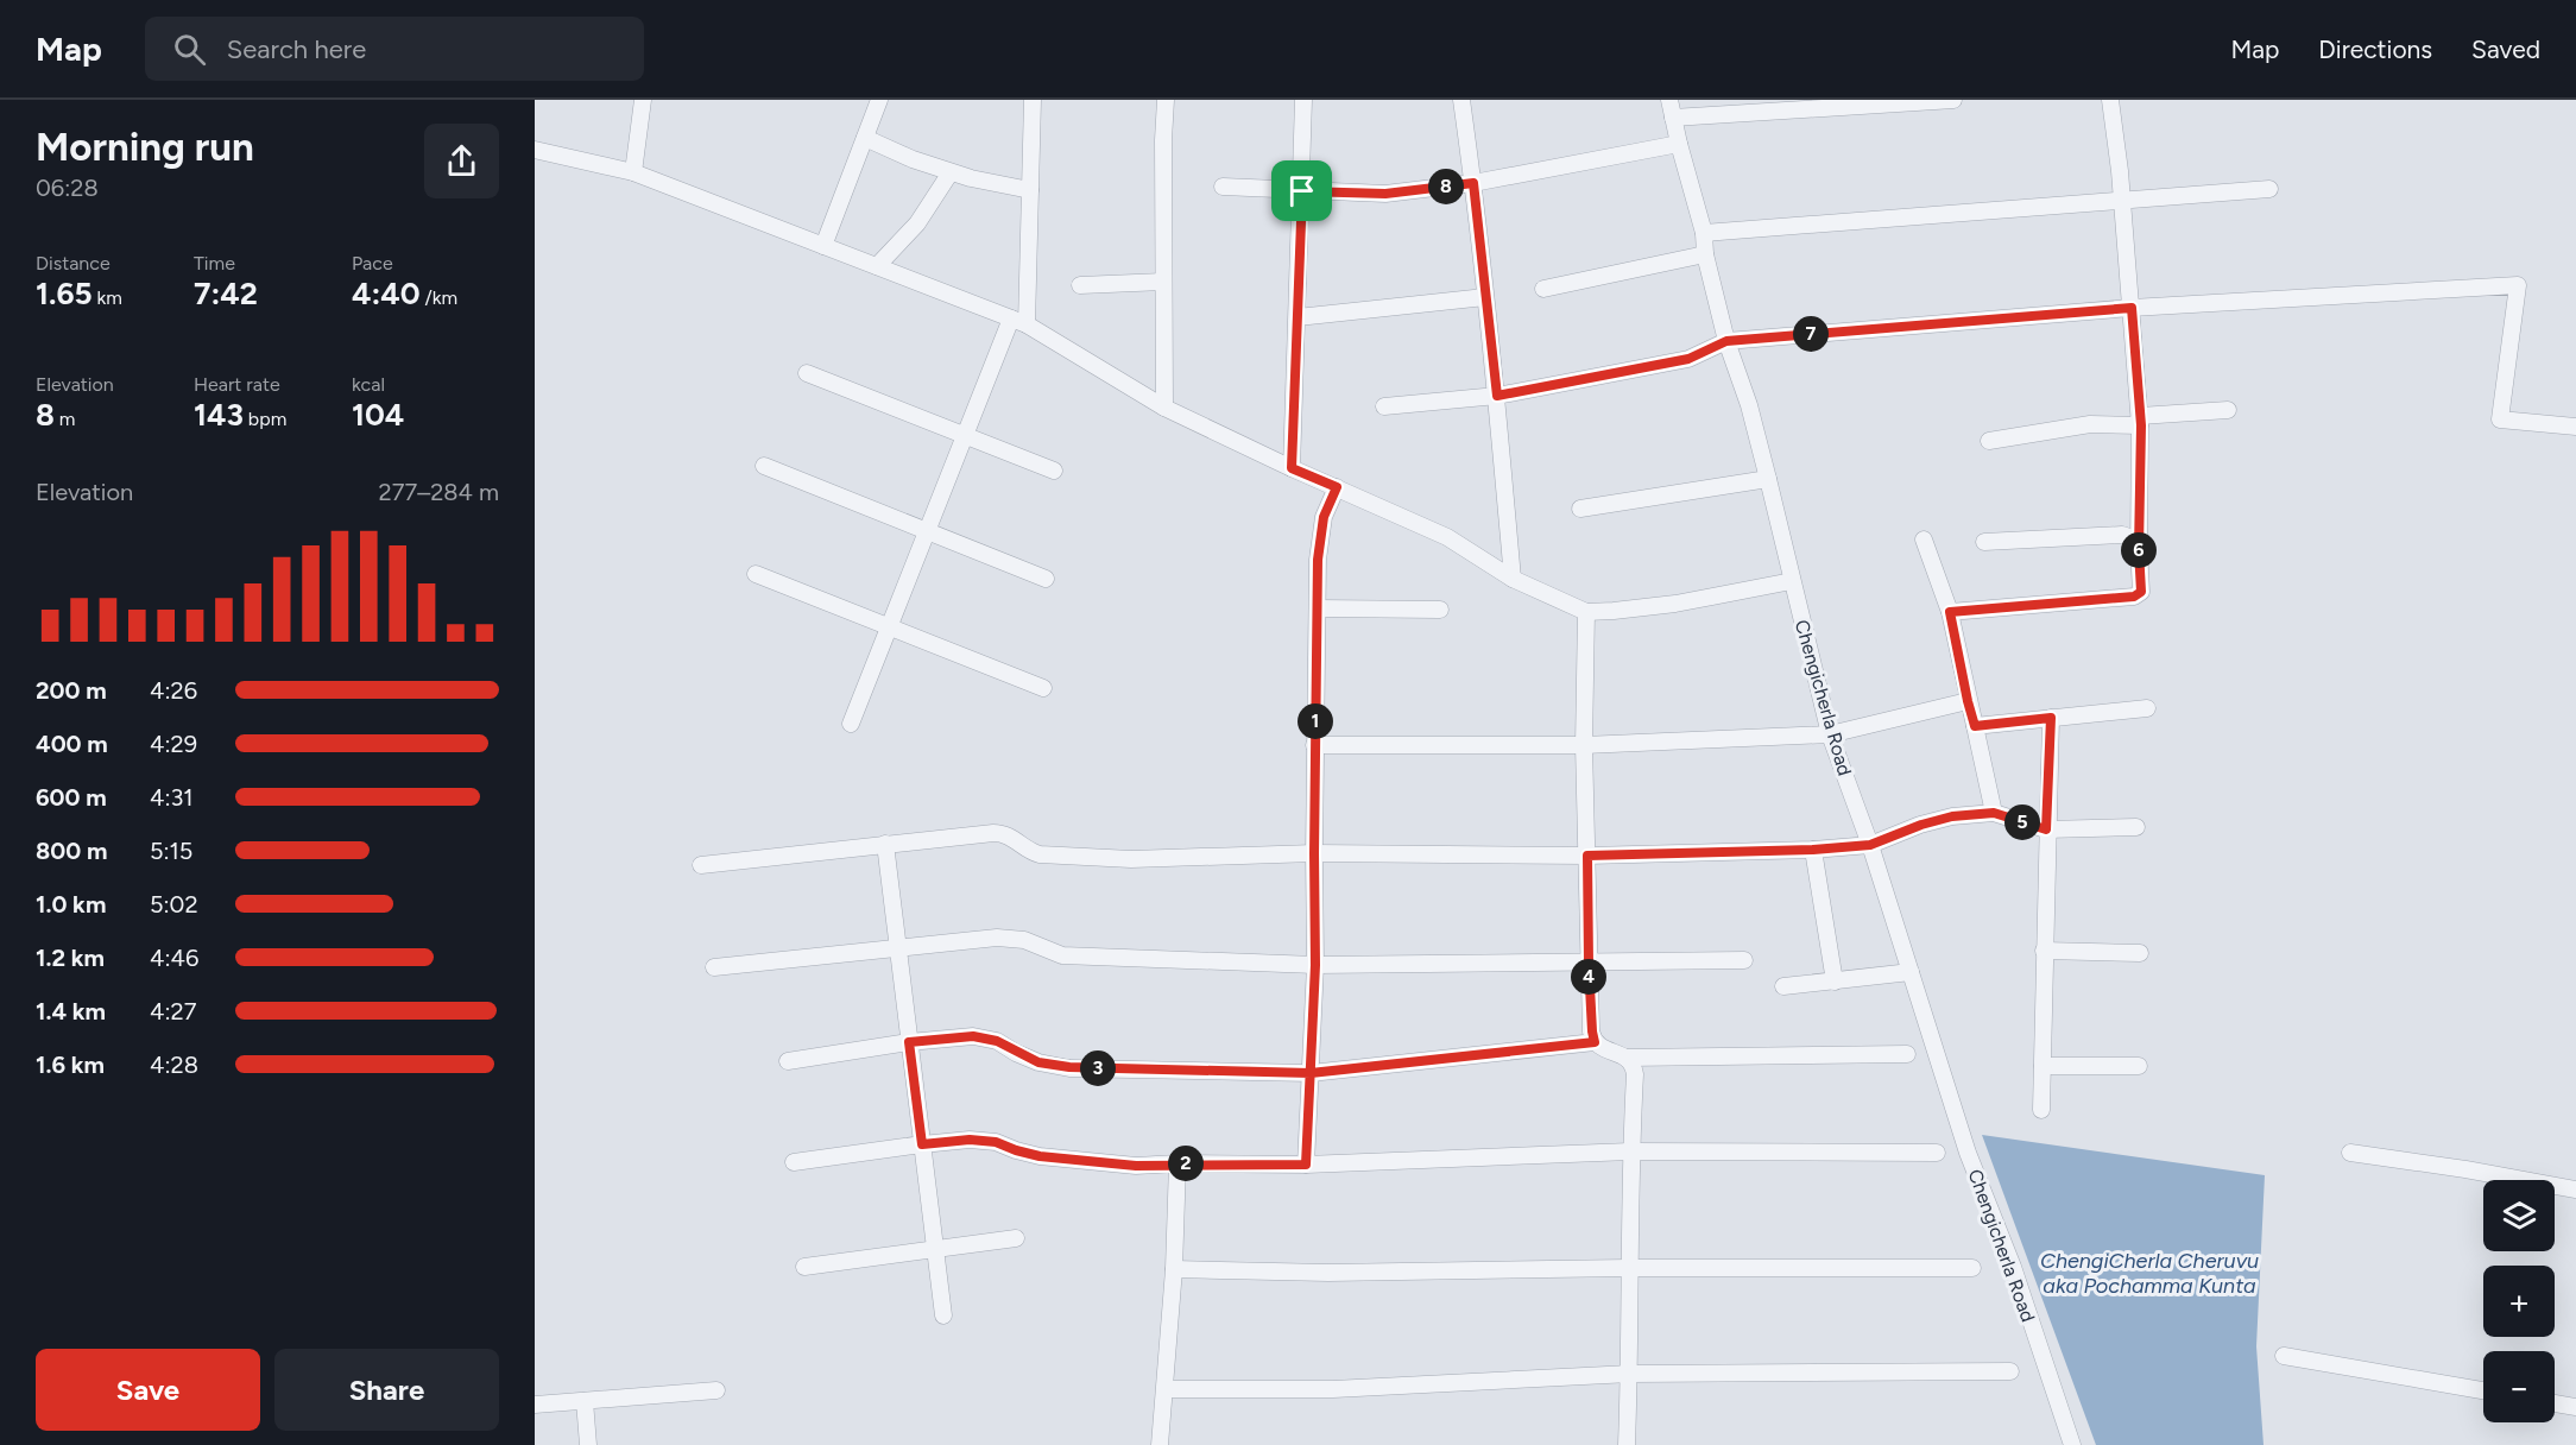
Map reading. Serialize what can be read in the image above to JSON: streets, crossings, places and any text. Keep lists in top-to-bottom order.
{
  "streets": {
    "street": ["Chengicherla Road"]
  },
  "water": ["ChengiCherla Cheruvu aka Pochamma Kunta"],
  "page": {
    "header": "Map",
    "search": "Search here",
    "nav": ["Map", "Directions", "Saved"],
    "heading": ["Morning run", "06:28"],
    "pins": [
      "8",
      "7",
      "6",
      "1",
      "5",
      "4",
      "3",
      "2"
    ],
    "stats": [
      ["Distance", "1.65 km"],
      ["Time", "7:42"],
      ["Pace", "4:40 /km"],
      ["Elevation", "8 m"],
      ["Heart rate", "143 bpm"],
      ["kcal", "104"]
    ],
    "chart": ["Elevation", "277–284 m"],
    "list": [
      {
        "name": "200 m",
        "note": "4:26"
      },
      {
        "name": "400 m",
        "note": "4:29"
      },
      {
        "name": "600 m",
        "note": "4:31"
      },
      {
        "name": "800 m",
        "note": "5:15"
      },
      {
        "name": "1.0 km",
        "note": "5:02"
      },
      {
        "name": "1.2 km",
        "note": "4:46"
      },
      {
        "name": "1.4 km",
        "note": "4:27"
      },
      {
        "name": "1.6 km",
        "note": "4:28"
      }
    ],
    "map_buttons": ["+", "−"],
    "buttons": ["Save", "Share"]
  }
}
